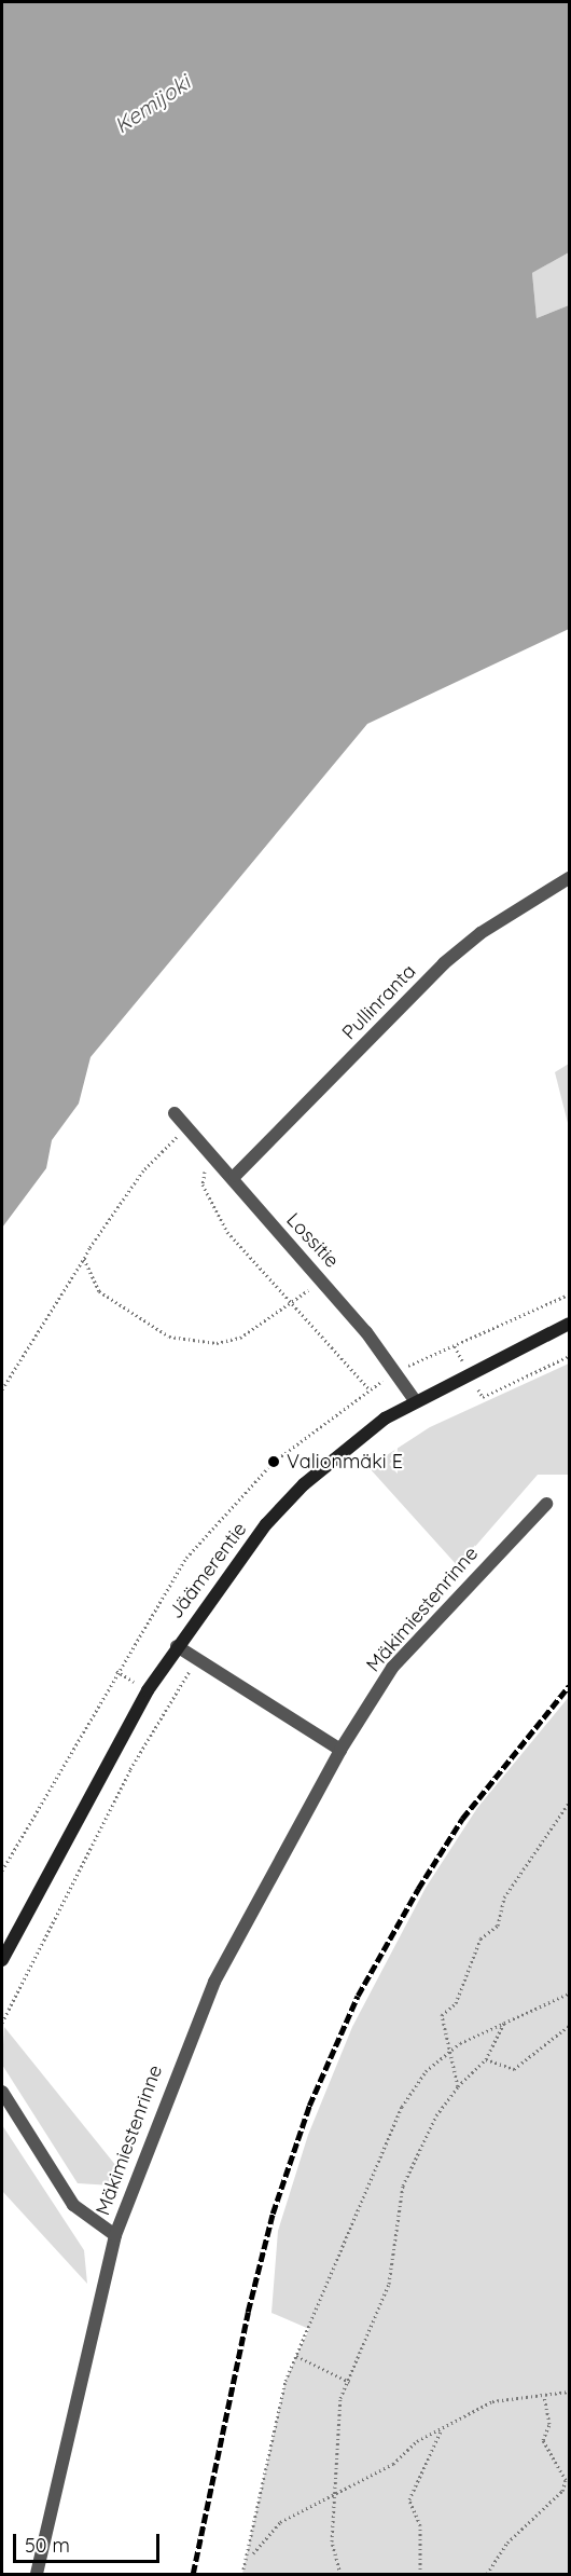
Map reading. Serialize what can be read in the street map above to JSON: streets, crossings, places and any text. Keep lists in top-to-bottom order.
{
  "streets": {
    "main road": ["Jäämerentie"],
    "street": ["Pullinranta", "Lossitie", "Mäkimiestenrinne"]
  },
  "crossings": [
    ["Pullinranta", "Lossitie"],
    ["Lossitie", "Jäämerentie"]
  ],
  "water": ["Kemijoki"],
  "places": ["Valionmäki E"],
  "scale_bar": "50 m"
}
